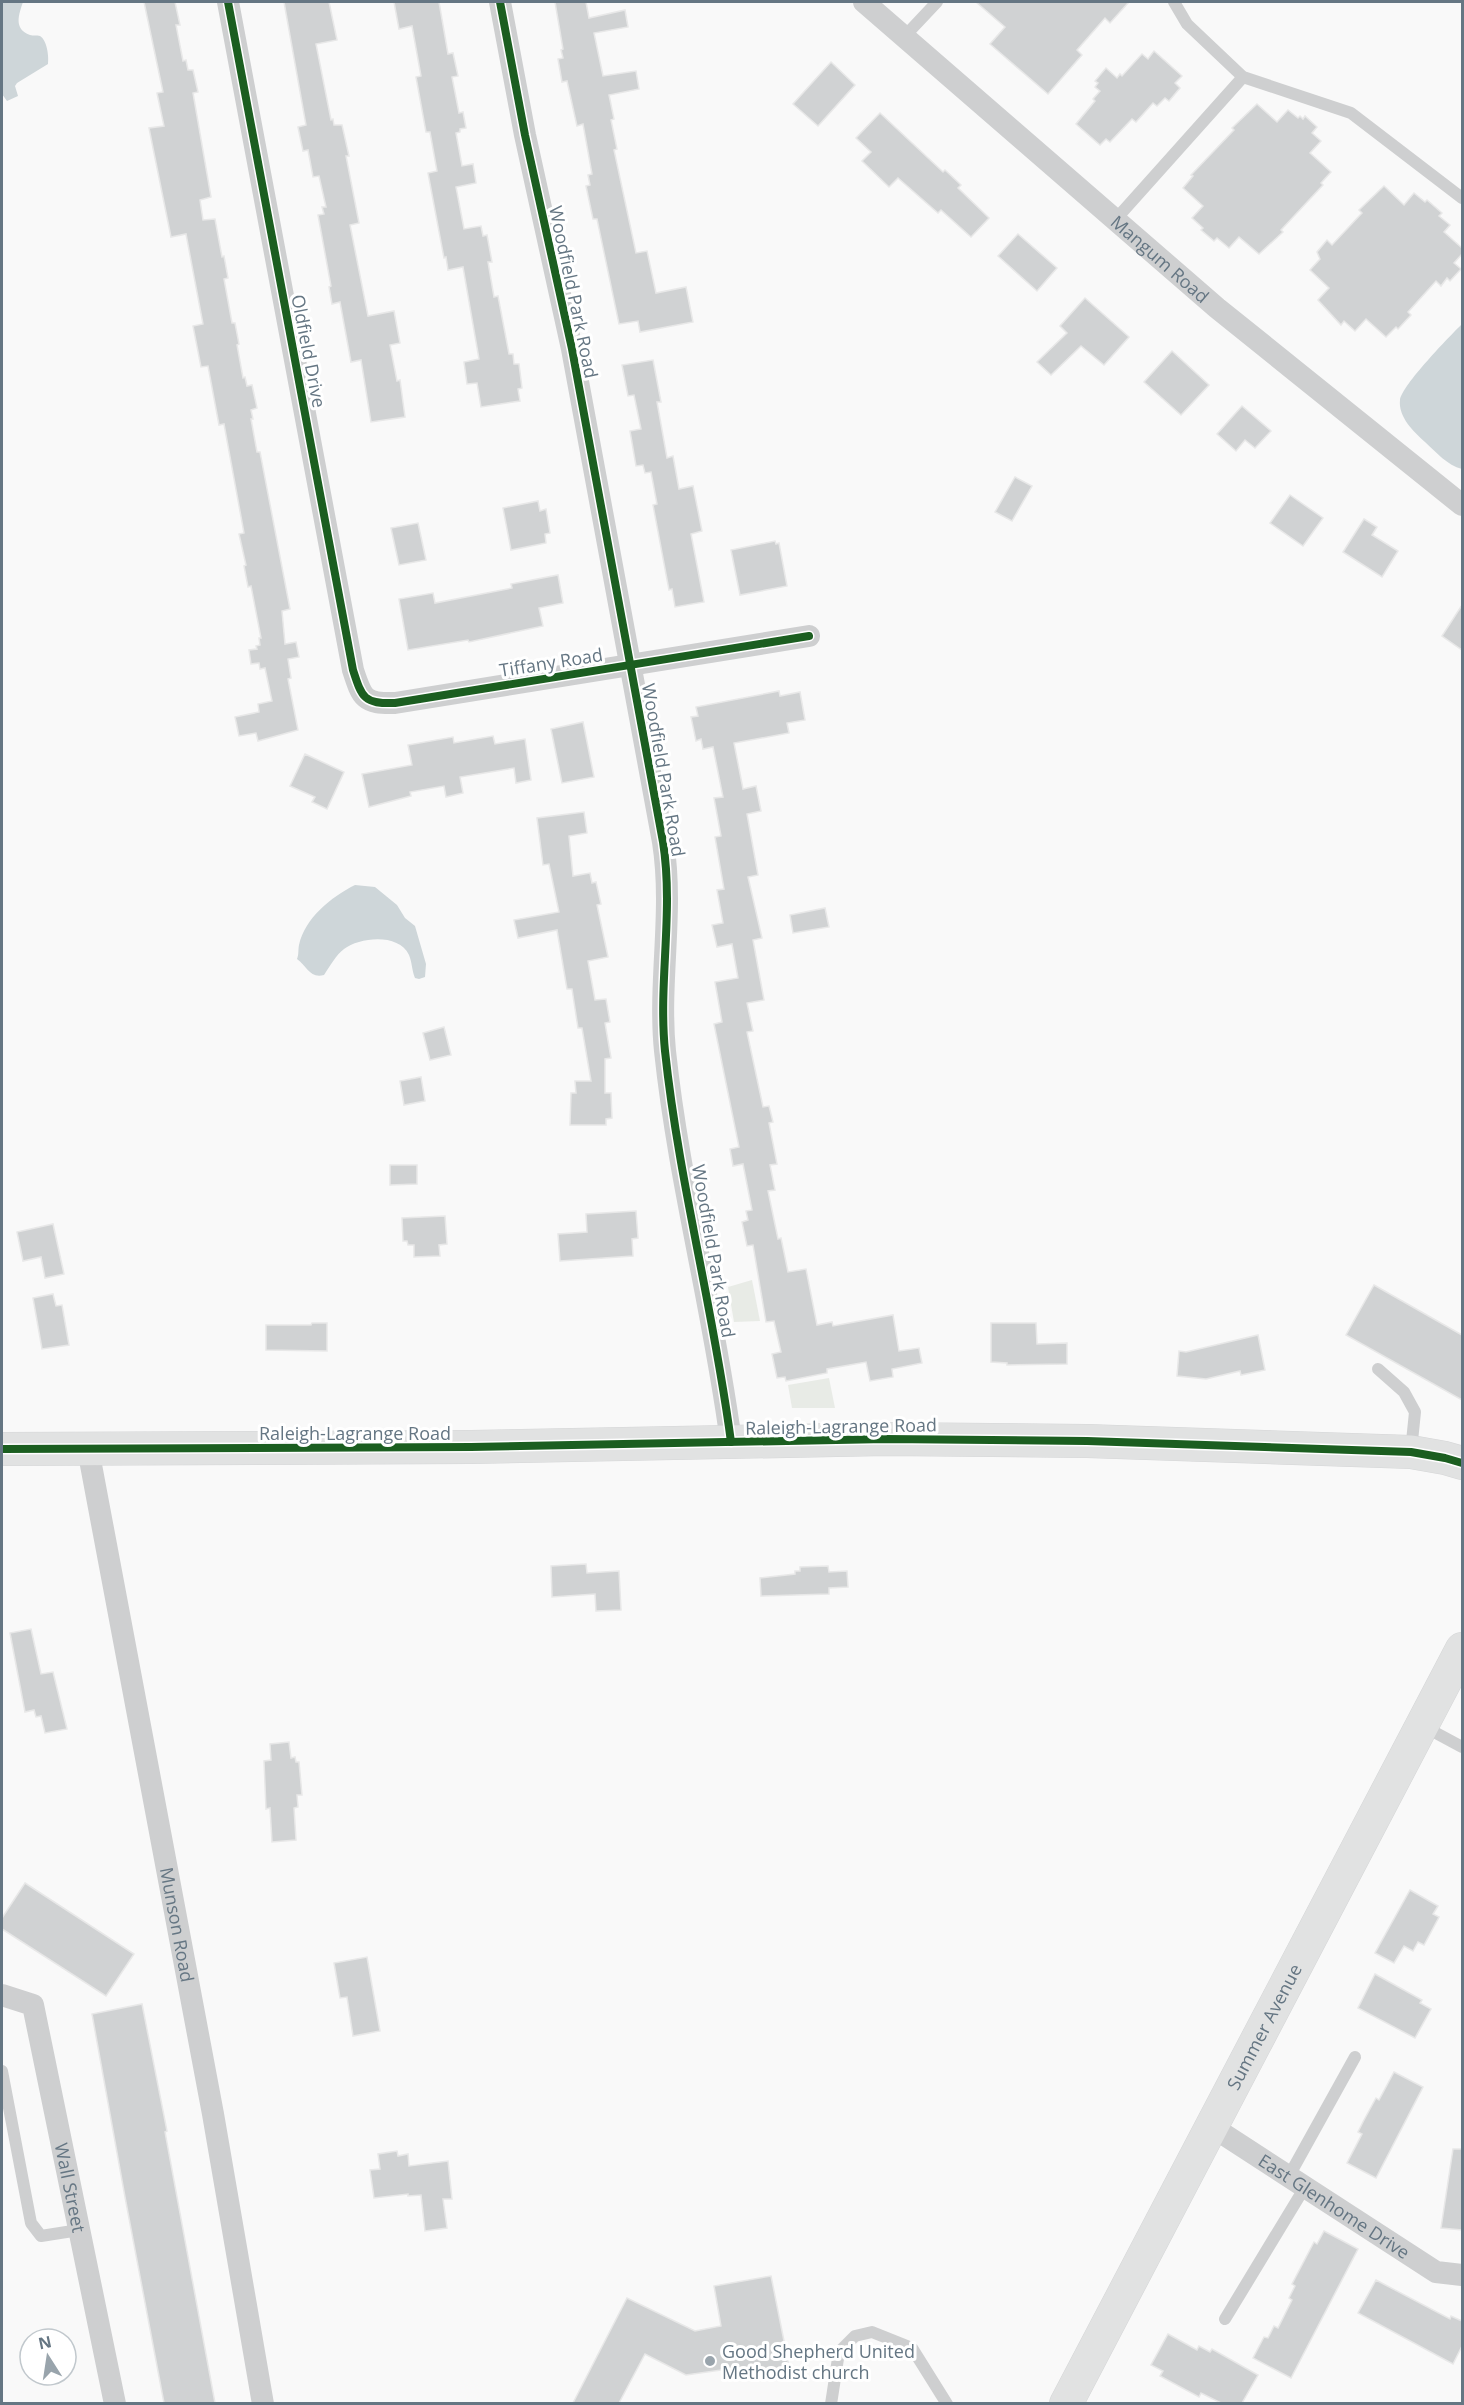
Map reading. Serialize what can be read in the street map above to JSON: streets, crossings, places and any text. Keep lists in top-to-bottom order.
{
  "streets": {
    "main road": ["Raleigh-Lagrange Road", "Summer Avenue"],
    "street": [
      "Mangum Road",
      "Woodfield Park Road",
      "Oldfield Drive",
      "Tiffany Road",
      "Munson Road",
      "Wall Street",
      "East Glenhome Drive"
    ]
  },
  "crossings": [
    ["Woodfield Park Road", "Tiffany Road"],
    ["Woodfield Park Road", "Raleigh-Lagrange Road"],
    ["Oldfield Drive", "Tiffany Road"],
    ["Raleigh-Lagrange Road", "Munson Road"],
    ["Summer Avenue", "East Glenhome Drive"]
  ],
  "places": ["Good Shepherd United Methodist church"],
  "north": "top"
}
